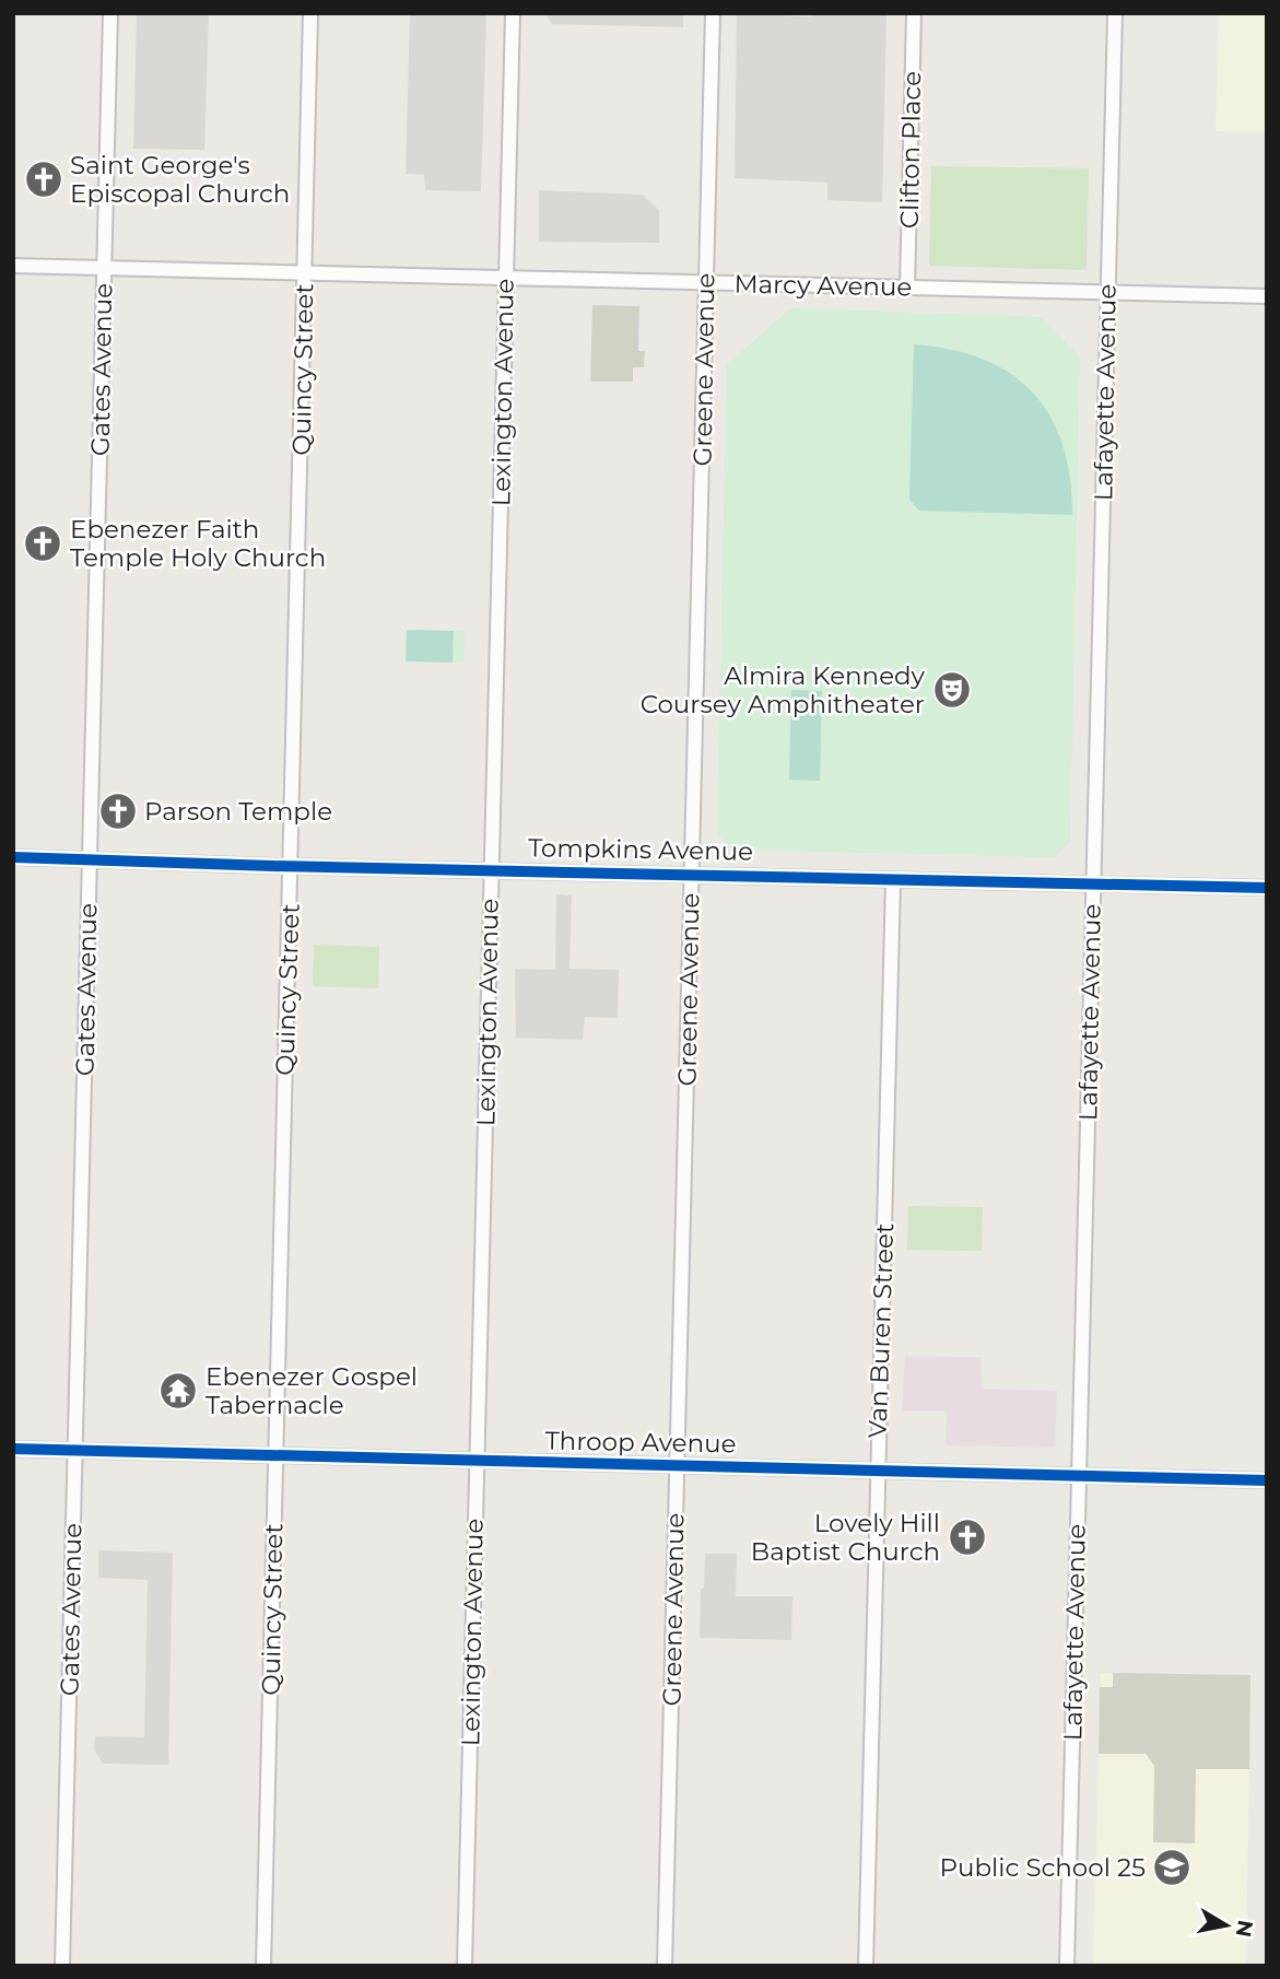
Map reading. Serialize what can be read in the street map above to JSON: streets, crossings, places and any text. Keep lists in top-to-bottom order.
{
  "streets": {
    "street": [
      "Clifton Place",
      "Marcy Avenue",
      "Gates Avenue",
      "Quincy Street",
      "Greene Avenue",
      "Lexington Avenue",
      "Lafayette Avenue",
      "Tompkins Avenue",
      "Van Buren Street",
      "Throop Avenue"
    ]
  },
  "crossings": [
    ["Clifton Place", "Marcy Avenue"],
    ["Marcy Avenue", "Gates Avenue"],
    ["Marcy Avenue", "Quincy Street"],
    ["Marcy Avenue", "Greene Avenue"],
    ["Marcy Avenue", "Lexington Avenue"],
    ["Marcy Avenue", "Lafayette Avenue"],
    ["Gates Avenue", "Tompkins Avenue"],
    ["Gates Avenue", "Throop Avenue"],
    ["Quincy Street", "Tompkins Avenue"],
    ["Quincy Street", "Throop Avenue"],
    ["Greene Avenue", "Tompkins Avenue"],
    ["Greene Avenue", "Throop Avenue"],
    ["Lexington Avenue", "Tompkins Avenue"],
    ["Lexington Avenue", "Throop Avenue"],
    ["Lafayette Avenue", "Tompkins Avenue"],
    ["Lafayette Avenue", "Throop Avenue"],
    ["Tompkins Avenue", "Van Buren Street"],
    ["Van Buren Street", "Throop Avenue"]
  ],
  "places": {
    "church": [
      "Saint George's Episcopal Church",
      "Ebenezer Faith Temple Holy Church",
      "Parson Temple",
      "Lovely Hill Baptist Church"
    ],
    "theatre": ["Almira Kennedy Coursey Amphitheater"],
    "temple": ["Ebenezer Gospel Tabernacle"],
    "school or university": ["Public School 25"]
  },
  "north": "right"
}
